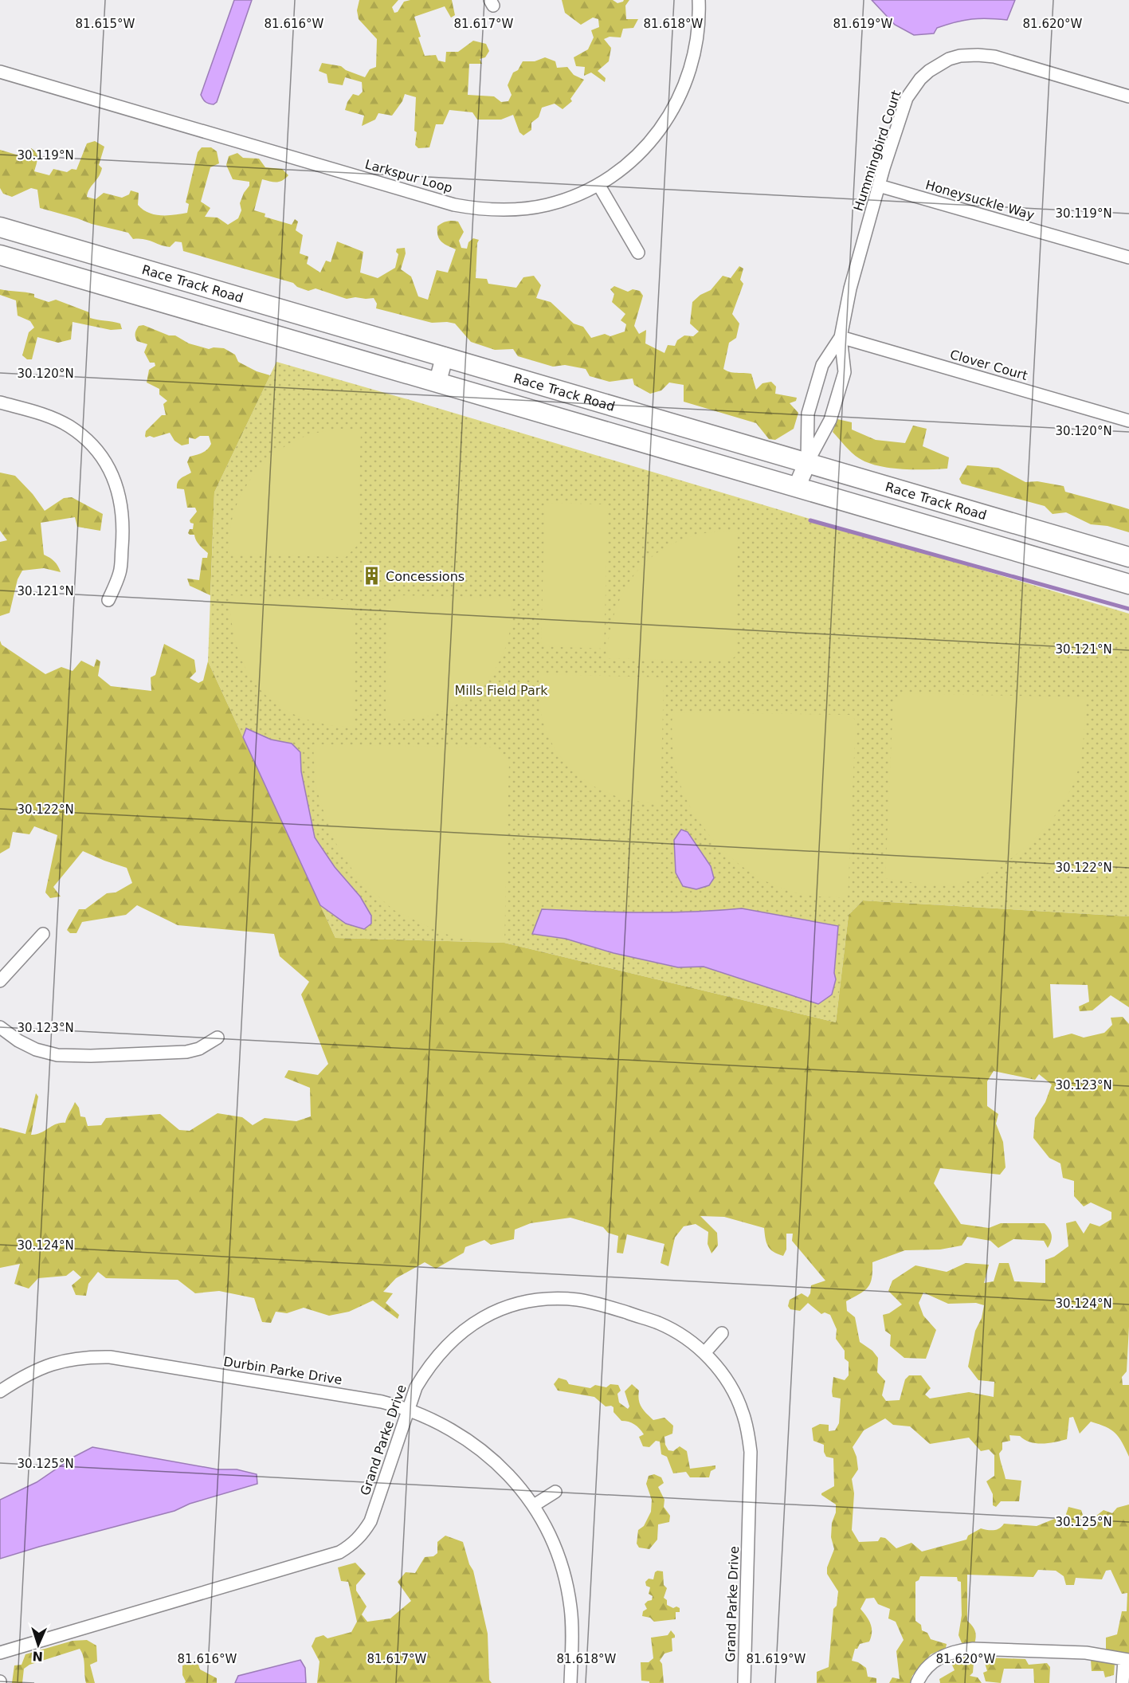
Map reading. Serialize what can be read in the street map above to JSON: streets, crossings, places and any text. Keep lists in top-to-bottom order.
{
  "streets": {
    "main road": ["Race Track Road"],
    "street": [
      "Hummingbird Court",
      "Larkspur Loop",
      "Honeysuckle Way",
      "Clover Court",
      "Durbin Parke Drive",
      "Grand Parke Drive"
    ]
  },
  "crossings": [
    ["Hummingbird Court", "Honeysuckle Way"],
    ["Hummingbird Court", "Race Track Road"],
    ["Hummingbird Court", "Clover Court"],
    ["Durbin Parke Drive", "Grand Parke Drive"]
  ],
  "parks": ["Mills Field Park"],
  "places": {
    "building": ["Concessions"]
  },
  "north": "bottom",
  "coordinates": [
    "81.615°W",
    "81.616°W",
    "81.617°W",
    "81.618°W",
    "81.619°W",
    "81.620°W",
    "30.119°N",
    "30.120°N",
    "30.121°N",
    "30.122°N",
    "30.123°N",
    "30.124°N",
    "30.125°N"
  ]
}
